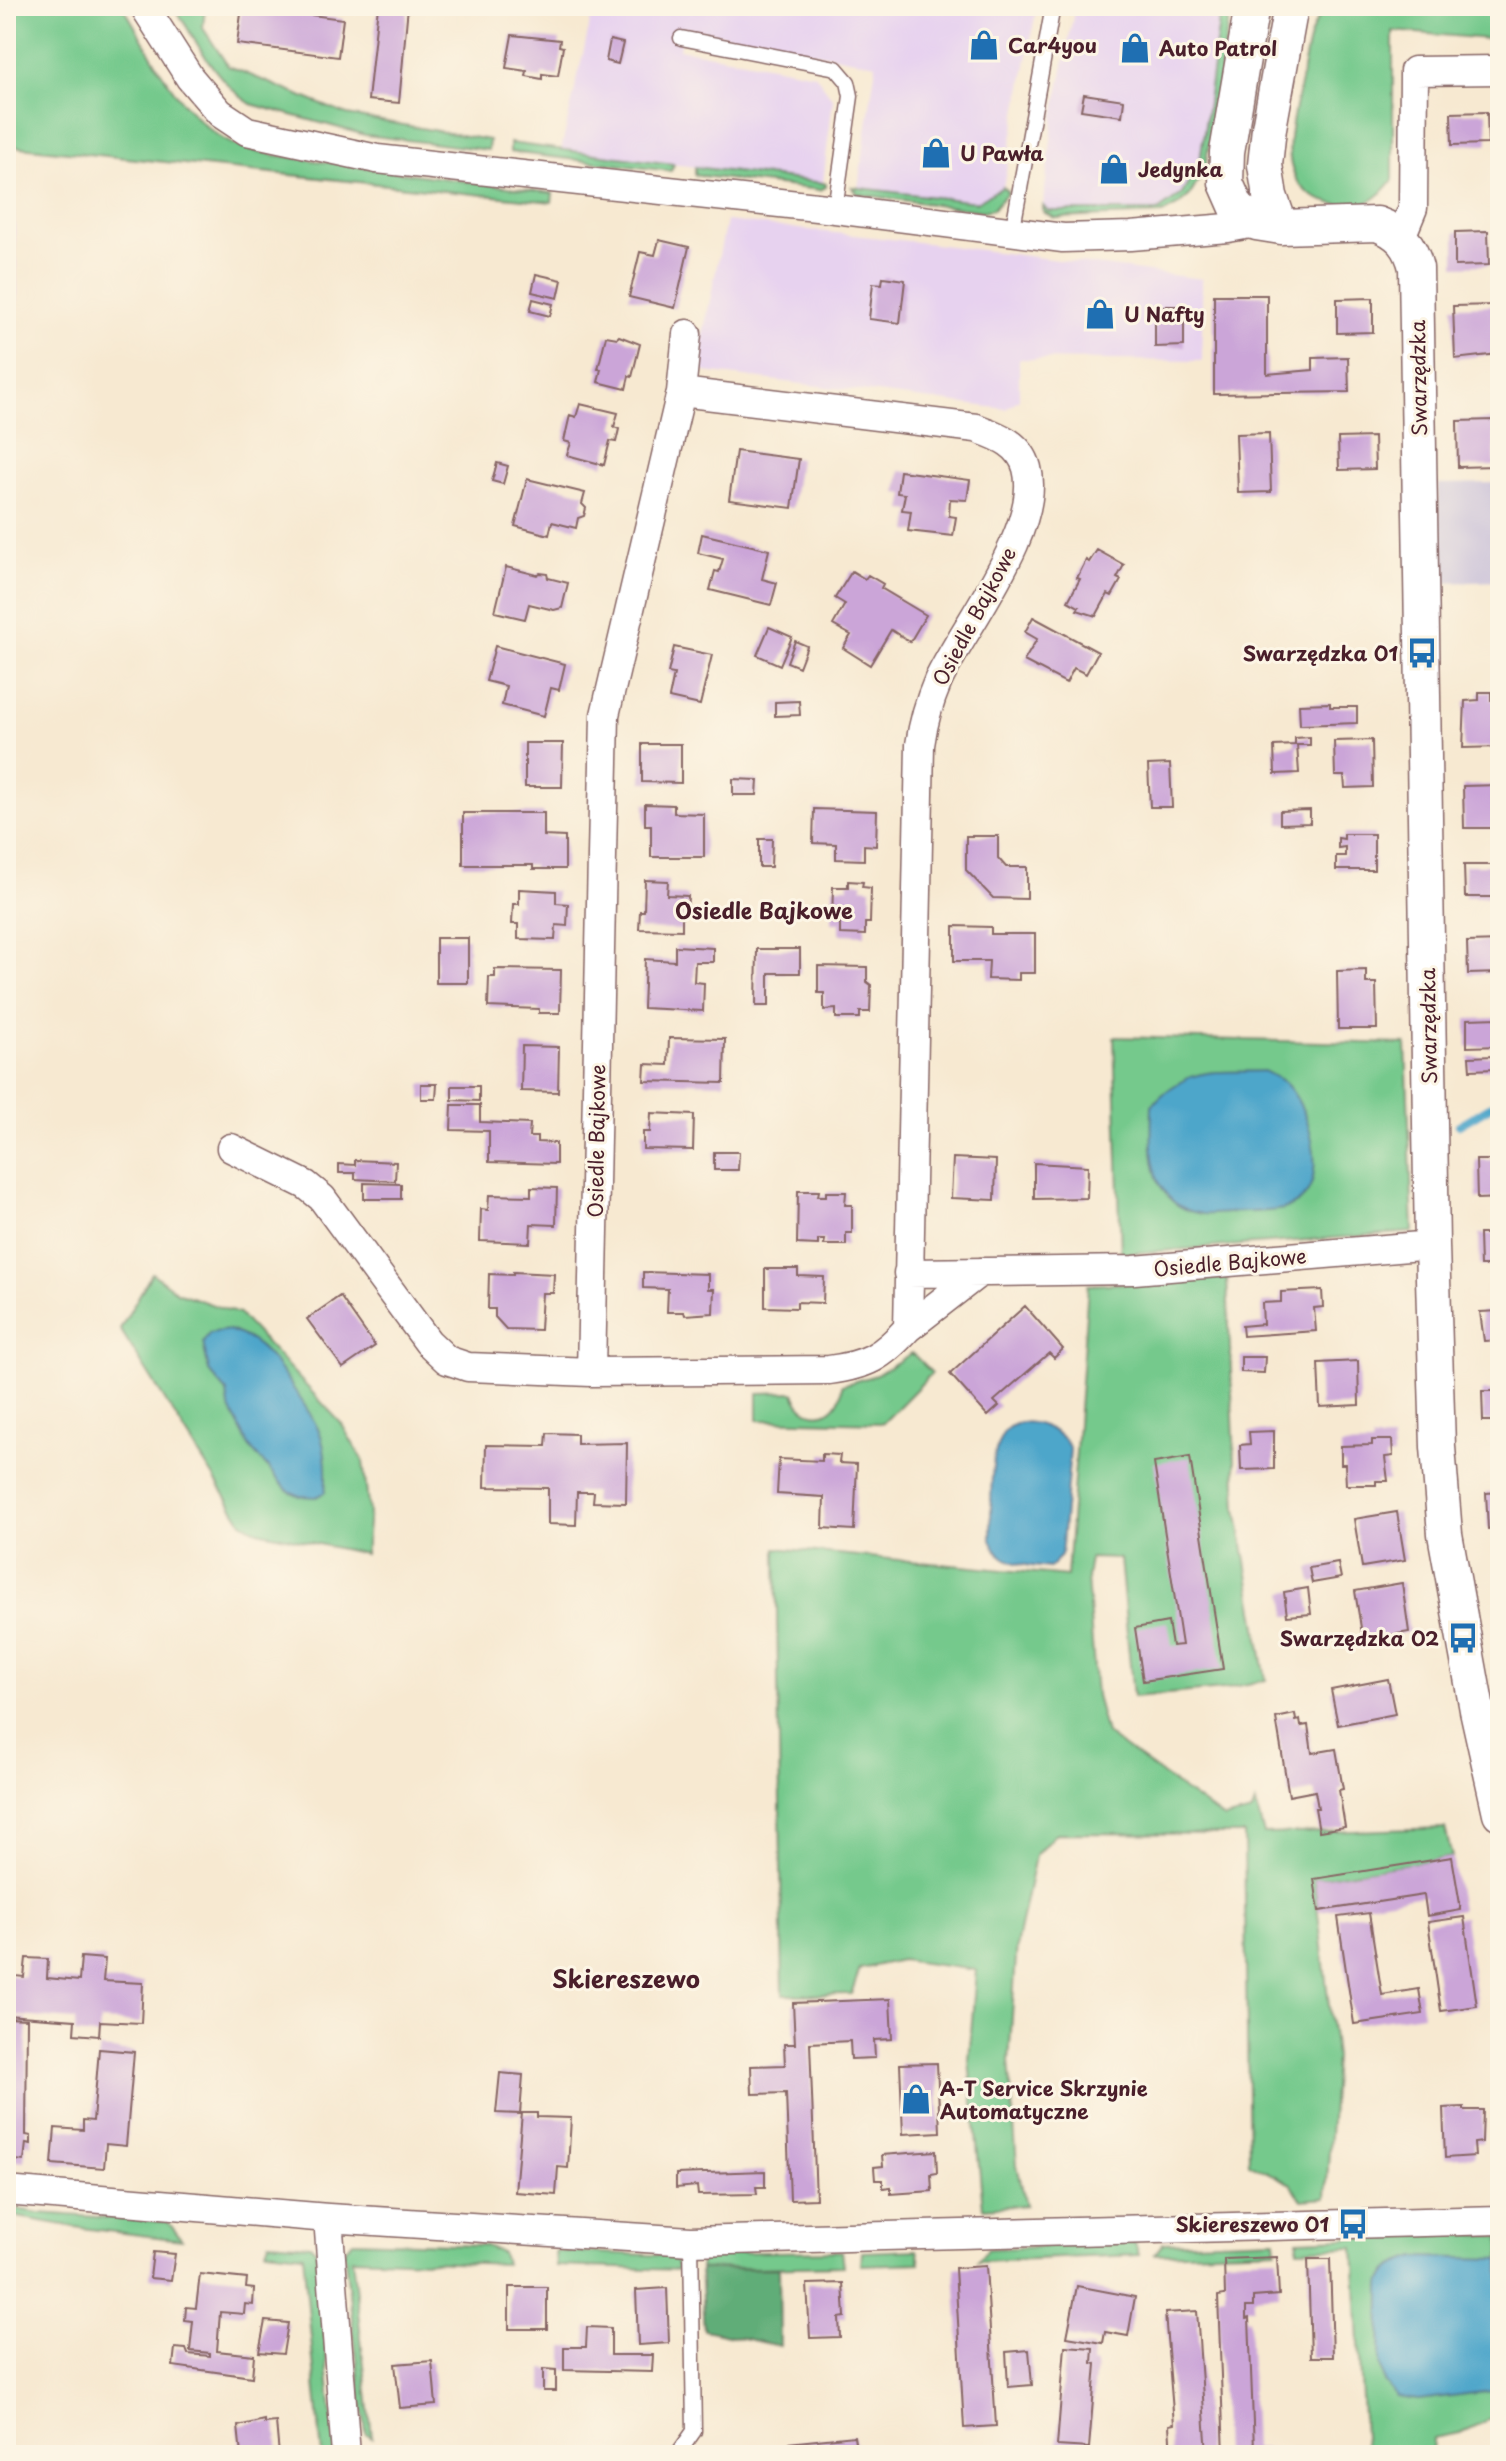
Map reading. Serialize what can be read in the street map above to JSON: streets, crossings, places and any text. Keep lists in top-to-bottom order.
{
  "streets": {
    "street": ["Swarzędzka", "Osiedle Bajkowe"]
  },
  "crossings": [
    ["Swarzędzka", "Osiedle Bajkowe"]
  ],
  "districts": ["Osiedle Bajkowe", "Skiereszewo"],
  "places": {
    "shop": [
      "Car4you",
      "Auto Patrol",
      "U Pawła",
      "Jedynka",
      "U Nafty",
      "A-T Service Skrzynie Automatyczne"
    ],
    "bus stop": ["Swarzędzka 01", "Swarzędzka 02", "Skiereszewo 01"]
  }
}
